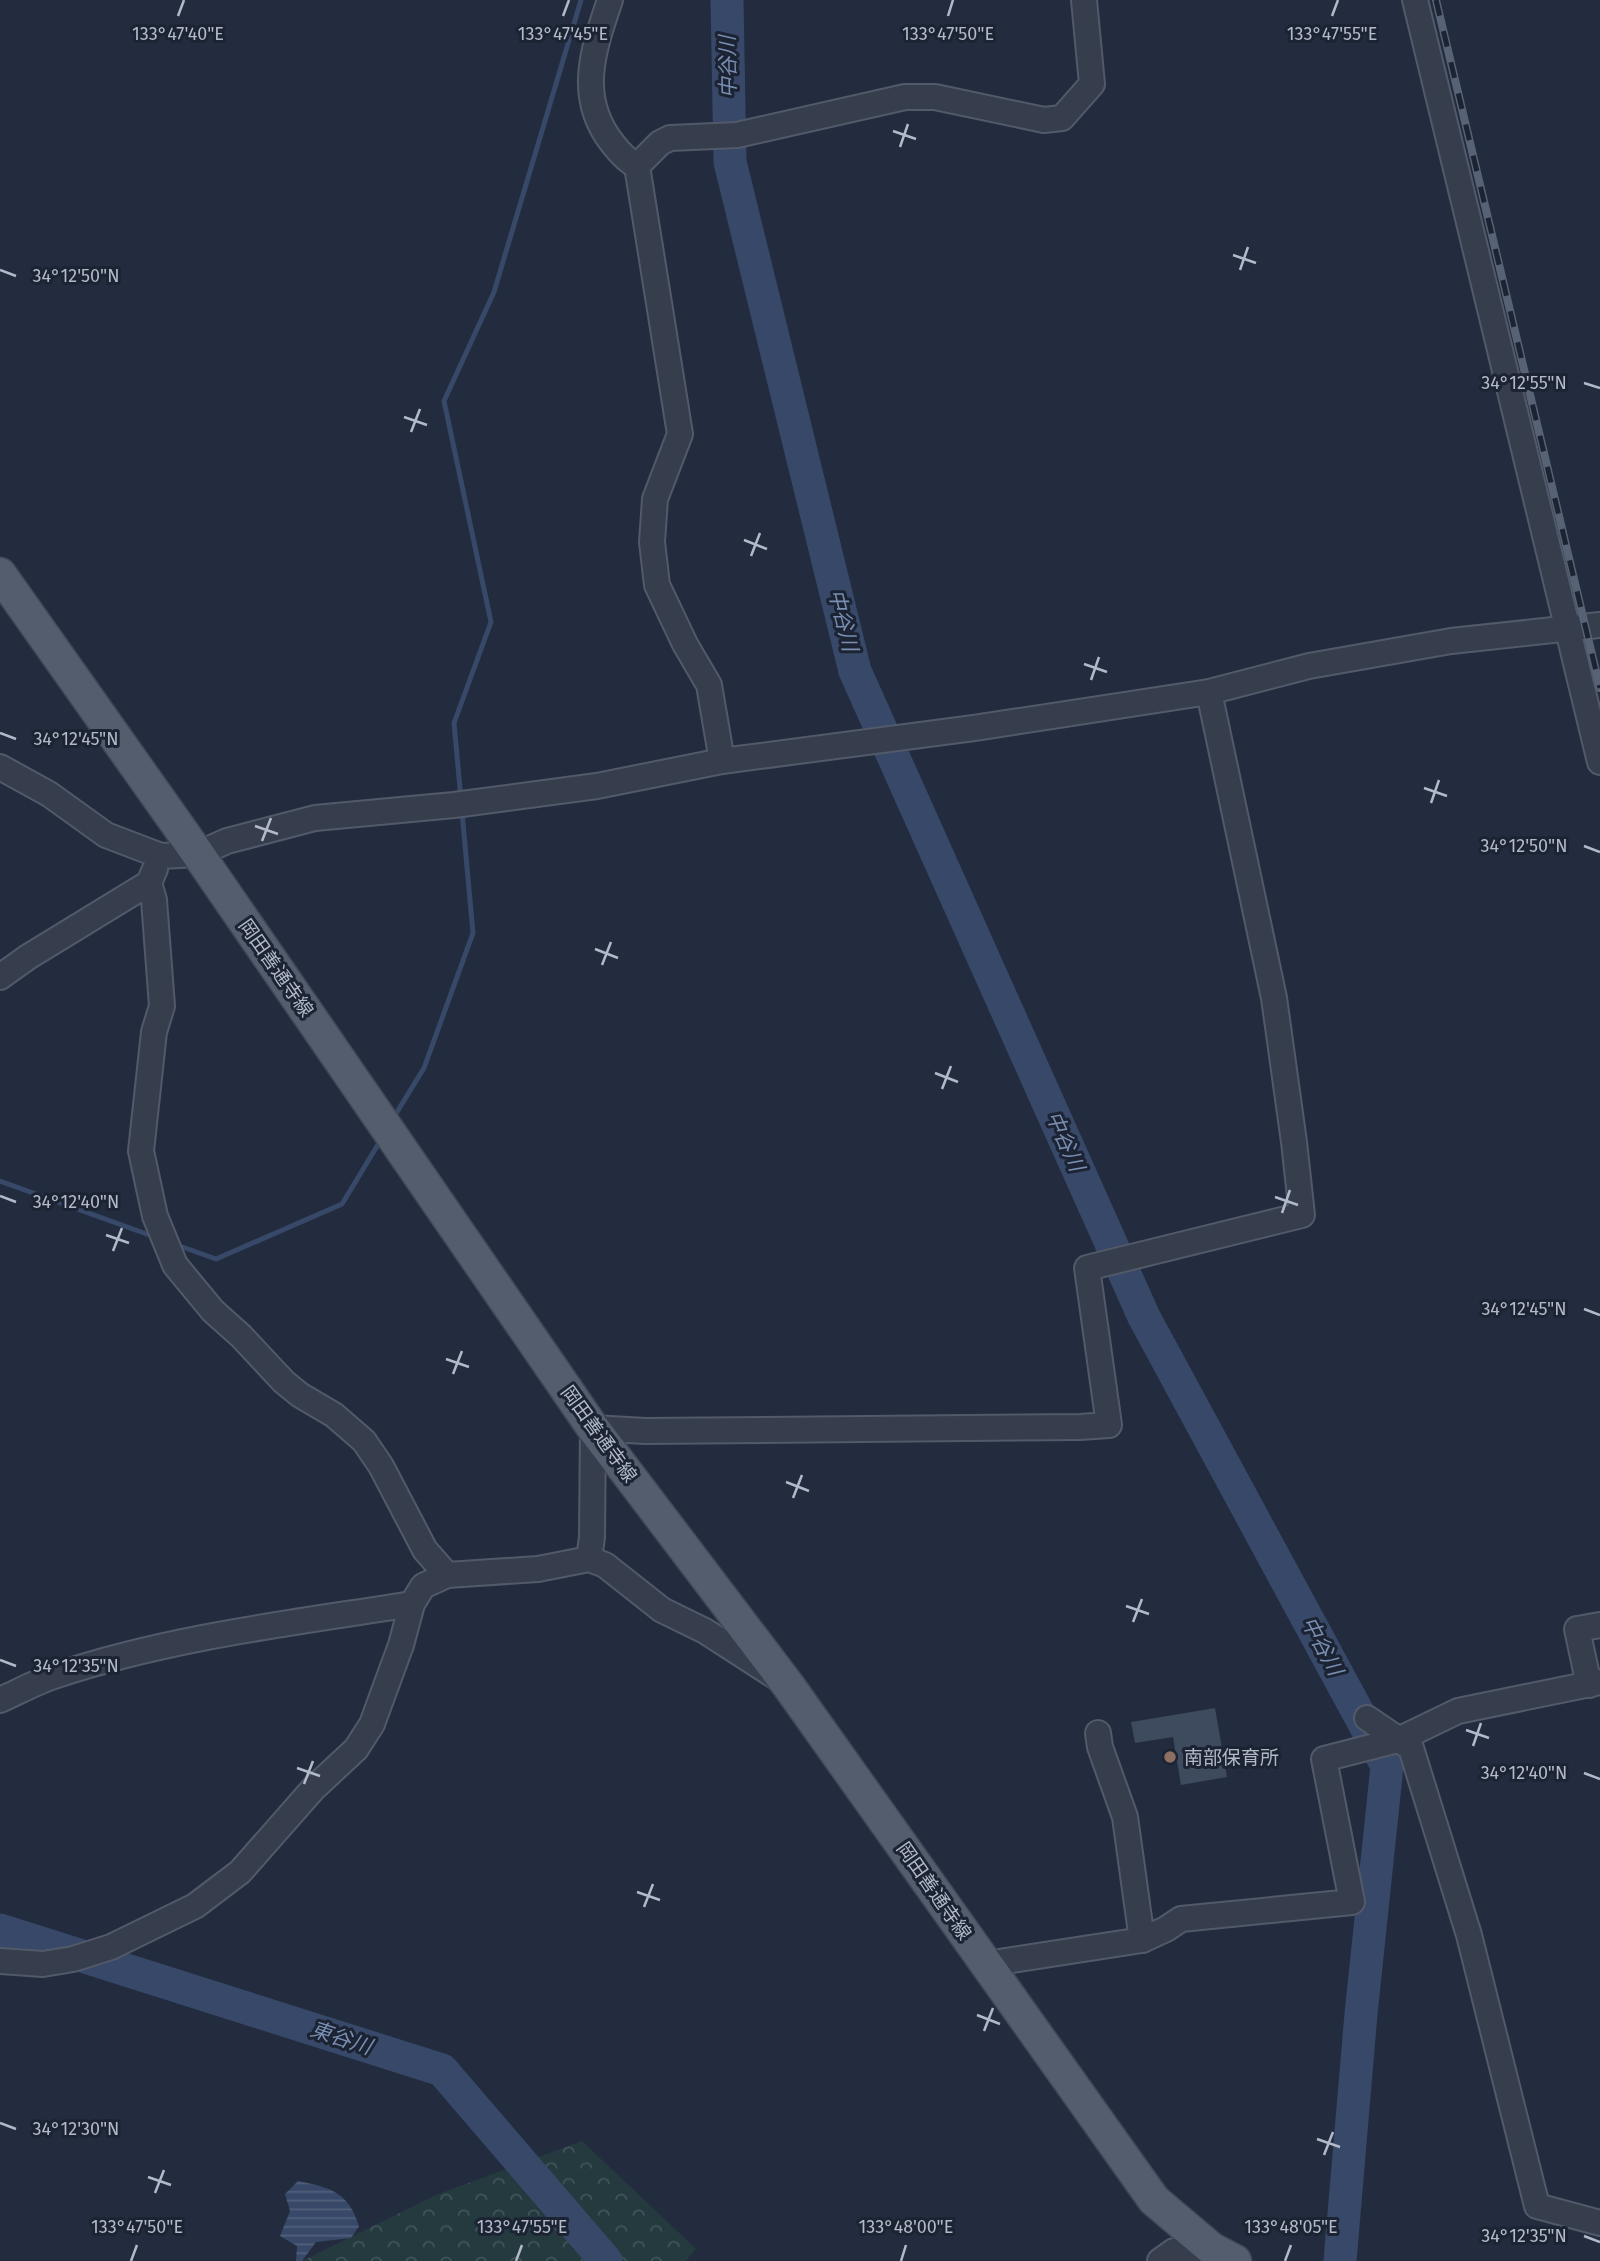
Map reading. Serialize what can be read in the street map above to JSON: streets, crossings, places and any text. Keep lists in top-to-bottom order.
{
  "streets": {
    "main road": ["岡田善通寺線"]
  },
  "water": ["中谷川", "東谷川"],
  "places": ["南部保育所"],
  "coordinates": [
    "133°47'40\"E",
    "133°47'45\"E",
    "133°47'50\"E",
    "133°47'55\"E",
    "34°12'50\"N",
    "34°12'55\"N",
    "34°12'45\"N",
    "34°12'40\"N",
    "34°12'35\"N",
    "34°12'30\"N",
    "133°48'00\"E",
    "133°48'05\"E"
  ]
}
